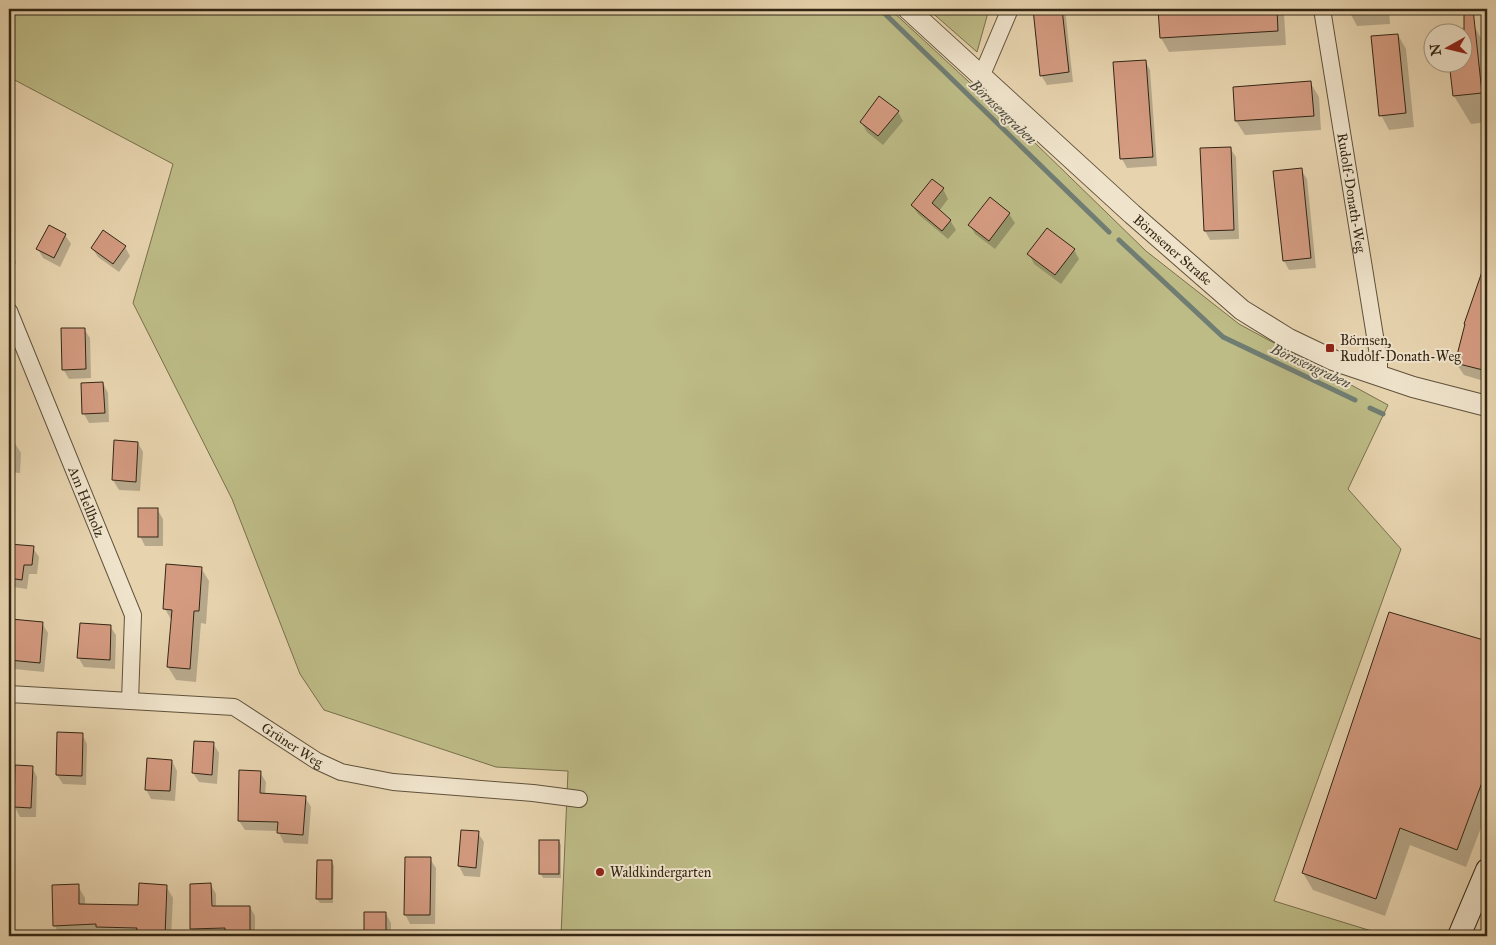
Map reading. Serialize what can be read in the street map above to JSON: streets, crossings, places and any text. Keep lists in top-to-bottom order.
{
  "streets": {
    "street": [
      "Rudolf-Donath-Weg",
      "Börnsener Straße",
      "Am Hellholz",
      "Grüner Weg"
    ]
  },
  "crossings": [
    ["Rudolf-Donath-Weg", "Börnsener Straße"],
    ["Am Hellholz", "Grüner Weg"]
  ],
  "water": ["Börnsengraben"],
  "places": {
    "transit": ["Börnsen, Rudolf-Donath-Weg"],
    "other": ["Waldkindergarten"]
  },
  "north": "left"
}
